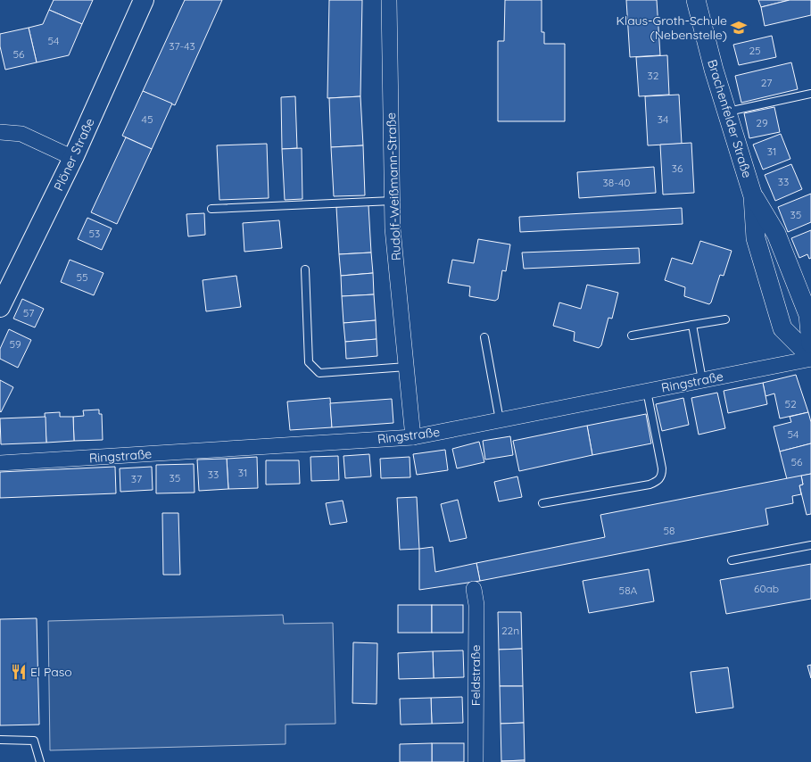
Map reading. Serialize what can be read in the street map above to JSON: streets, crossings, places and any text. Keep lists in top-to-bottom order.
{
  "streets": {
    "main road": ["Plöner Straße"],
    "street": [
      "Brachenfelder Straße",
      "Rudolf-Weißmann-Straße",
      "Ringstraße",
      "Feldstraße"
    ]
  },
  "crossings": [
    ["Brachenfelder Straße", "Ringstraße"],
    ["Rudolf-Weißmann-Straße", "Ringstraße"]
  ],
  "places": {
    "school or university": ["Klaus-Groth-Schule (Nebenstelle)"],
    "restaurant": ["El Paso"]
  },
  "house_numbers": [
    "54",
    "37-43",
    "25",
    "56",
    "32",
    "27",
    "45",
    "34",
    "29",
    "31",
    "36",
    "33",
    "38-40",
    "35",
    "53",
    "55",
    "57",
    "59",
    "52",
    "54",
    "56",
    "31",
    "33",
    "35",
    "37",
    "58",
    "60ab",
    "58A",
    "22n"
  ]
}
